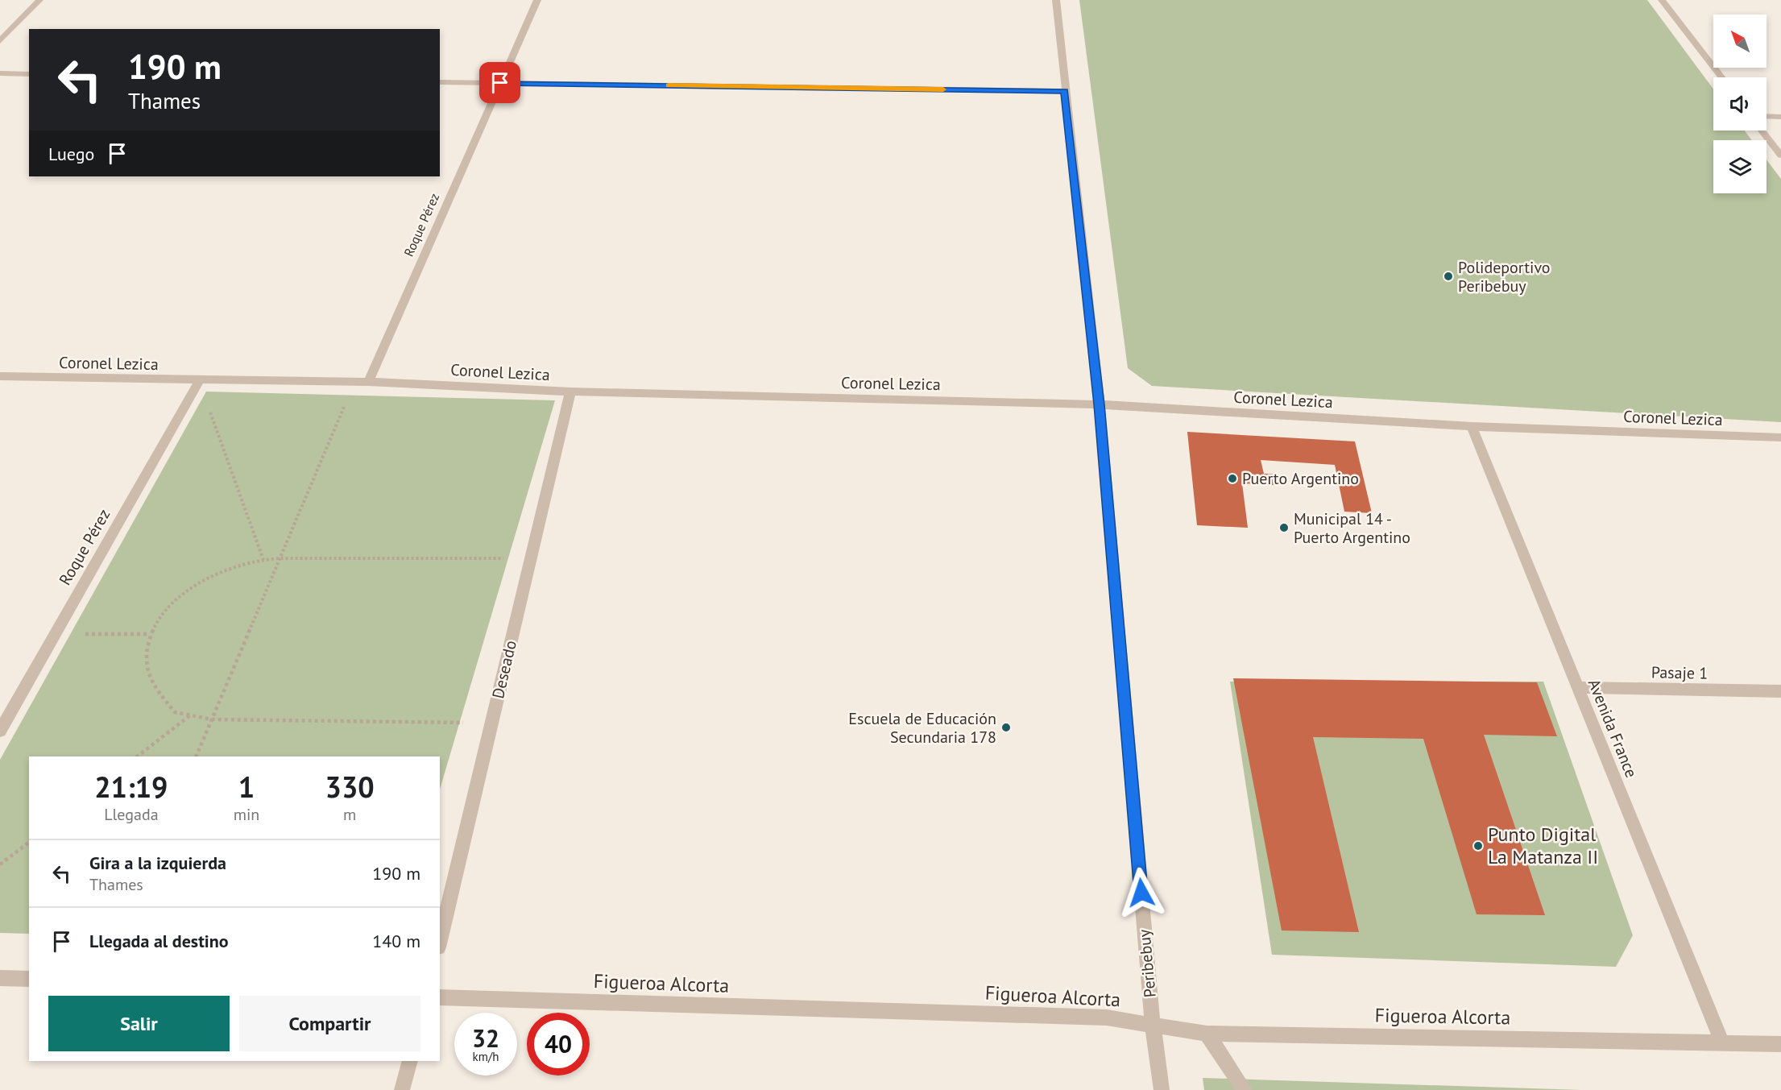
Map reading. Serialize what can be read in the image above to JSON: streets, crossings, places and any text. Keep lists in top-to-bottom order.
{
  "streets": {
    "street": [
      "Roque Pérez",
      "Coronel Lezica",
      "Deseado",
      "Pasaje 1",
      "Avenida France",
      "Peribebuy",
      "Figueroa Alcorta"
    ]
  },
  "crossings": [
    ["Roque Pérez", "Coronel Lezica"],
    ["Coronel Lezica", "Deseado"],
    ["Coronel Lezica", "Avenida France"],
    ["Coronel Lezica", "Peribebuy"],
    ["Pasaje 1", "Avenida France"],
    ["Avenida France", "Figueroa Alcorta"],
    ["Peribebuy", "Figueroa Alcorta"]
  ],
  "places": [
    "Polideportivo Peribebuy",
    "Puerto Argentino",
    "Municipal 14 - Puerto Argentino",
    "Escuela de Educación Secundaria 178",
    "Punto Digital La Matanza II"
  ],
  "north": "top left",
  "page": {
    "turn": ["190 m", "Thames"],
    "then": "Luego",
    "eta": [
      "21:19",
      "Llegada",
      "1",
      "min",
      "330",
      "m"
    ],
    "list": [
      {
        "name": "Gira a la izquierda",
        "note": "Thames",
        "value": "190 m"
      },
      {
        "name": "Llegada al destino",
        "value": "140 m"
      }
    ],
    "buttons": ["Salir", "Compartir"],
    "speed": "32 km/h",
    "limit": "40"
  }
}
